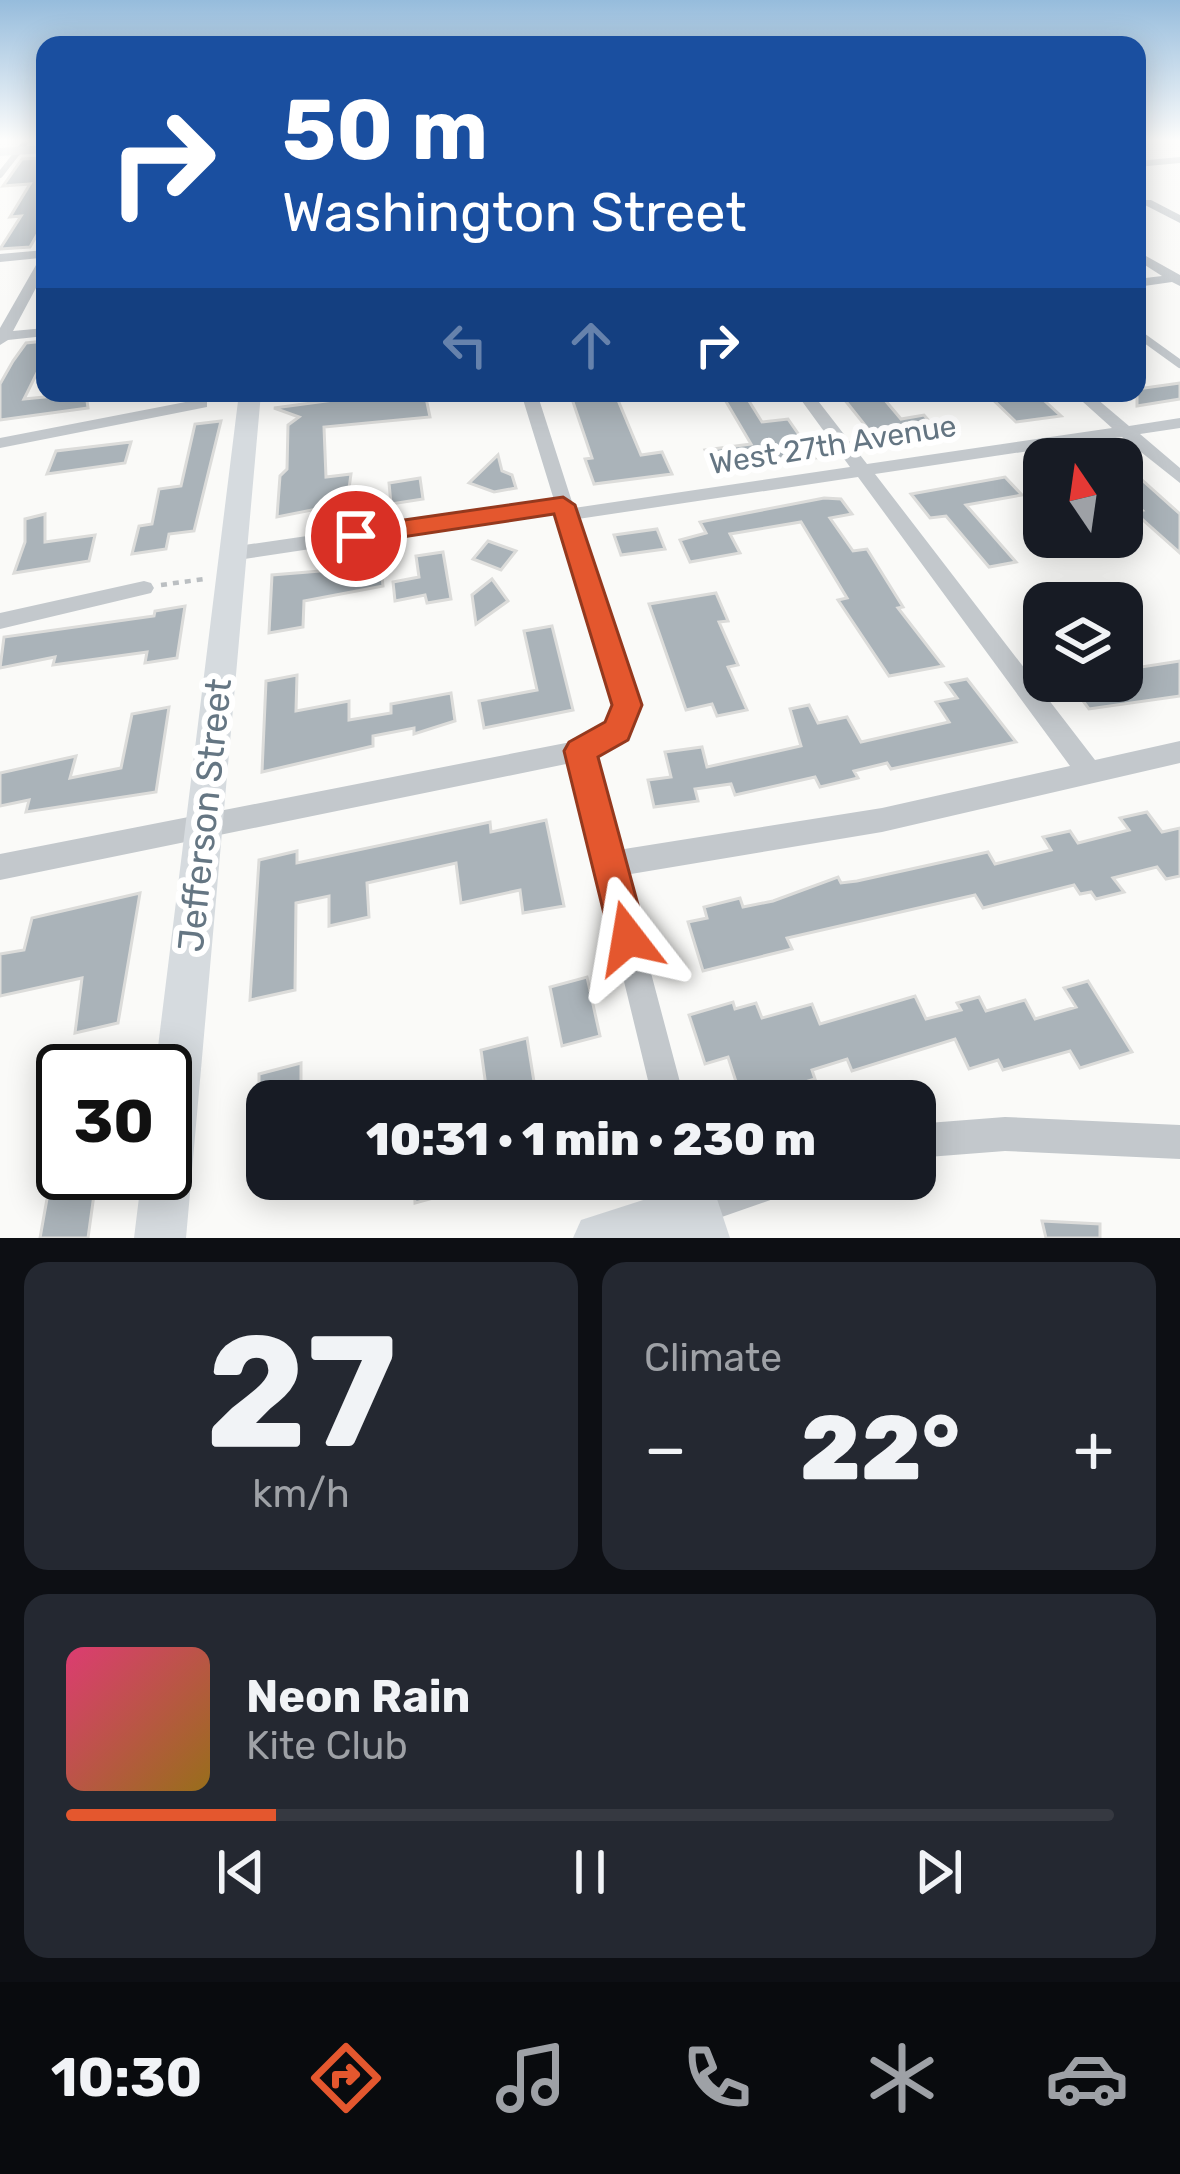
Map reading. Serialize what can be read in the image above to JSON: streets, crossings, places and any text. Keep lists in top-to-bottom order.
{
  "streets": {
    "street": ["West 27th Avenue", "Jefferson Street"]
  },
  "crossings": [
    ["West 27th Avenue", "Jefferson Street"]
  ],
  "north": "top",
  "page": {
    "turn": ["50 m", "Washington Street"],
    "limit": "30",
    "trip": "10:31 · 1 min · 230 m",
    "tile": [
      ["27", "km/h"],
      "Climate"
    ],
    "heat": ["−", "22°", "+"],
    "song": ["Neon Rain", "Kite Club"],
    "tabs": "10:30"
  }
}
